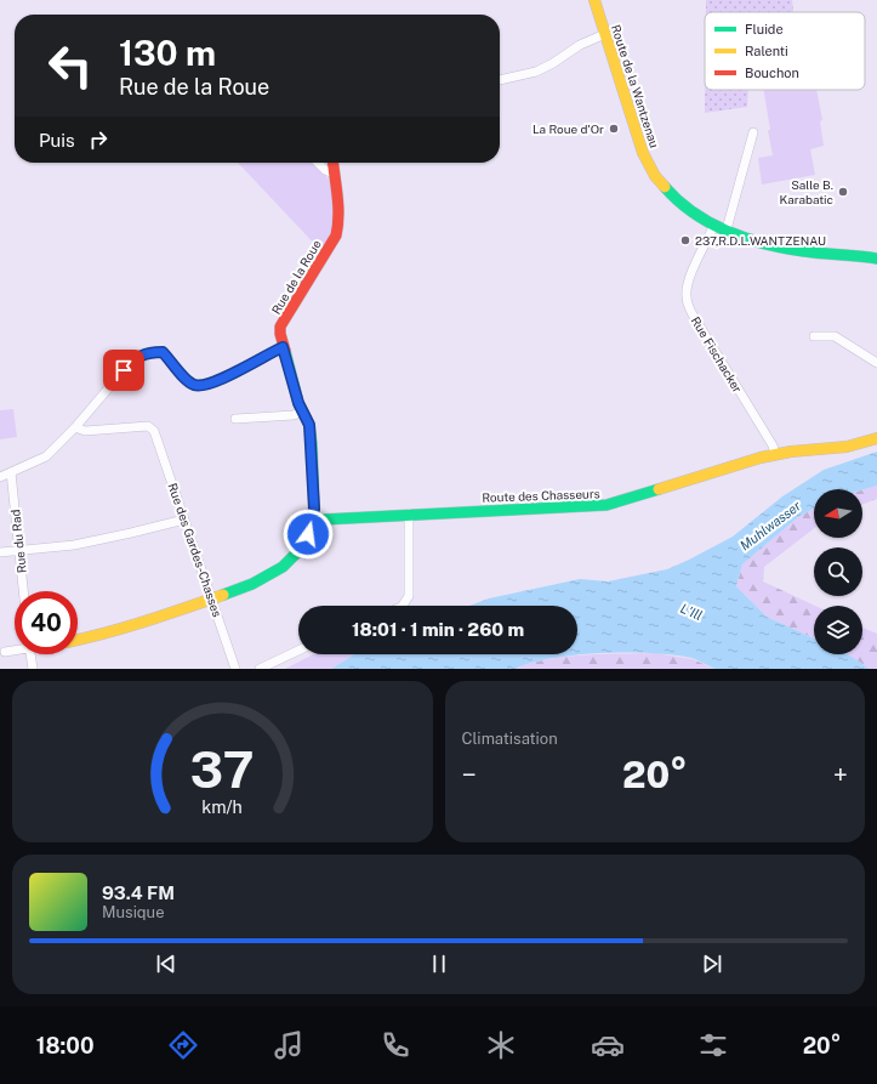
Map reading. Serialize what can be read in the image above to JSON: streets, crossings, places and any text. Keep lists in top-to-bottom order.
{
  "streets": {
    "street": [
      "Route de la Wantzenau",
      "Rue de la Roue",
      "Rue Fischacker",
      "Route des Chasseurs",
      "Rue du Rad",
      "Rue des Gardes-Chasses"
    ]
  },
  "crossings": [
    ["Route de la Wantzenau", "Rue Fischacker"],
    ["Rue de la Roue", "Route des Chasseurs"],
    ["Rue Fischacker", "Route des Chasseurs"]
  ],
  "water": ["Muhlwasser", "L'Ill"],
  "places": ["La Roue d'Or", "Salle B. Karabatic", "237,R.D.L.WANTZENAU"],
  "legend": ["Fluide", "Ralenti", "Bouchon"],
  "north": "left",
  "page": {
    "turn": ["130 m", "Rue de la Roue"],
    "then": "Puis",
    "limit": "40",
    "trip": "18:01 · 1 min · 260 m",
    "tile": "Climatisation",
    "heat": ["−", "20°", "+"],
    "song": ["93.4 FM", "Musique"],
    "tabs": ["18:00", "20°"],
    "gauge": ["37", "km/h"]
  }
}
